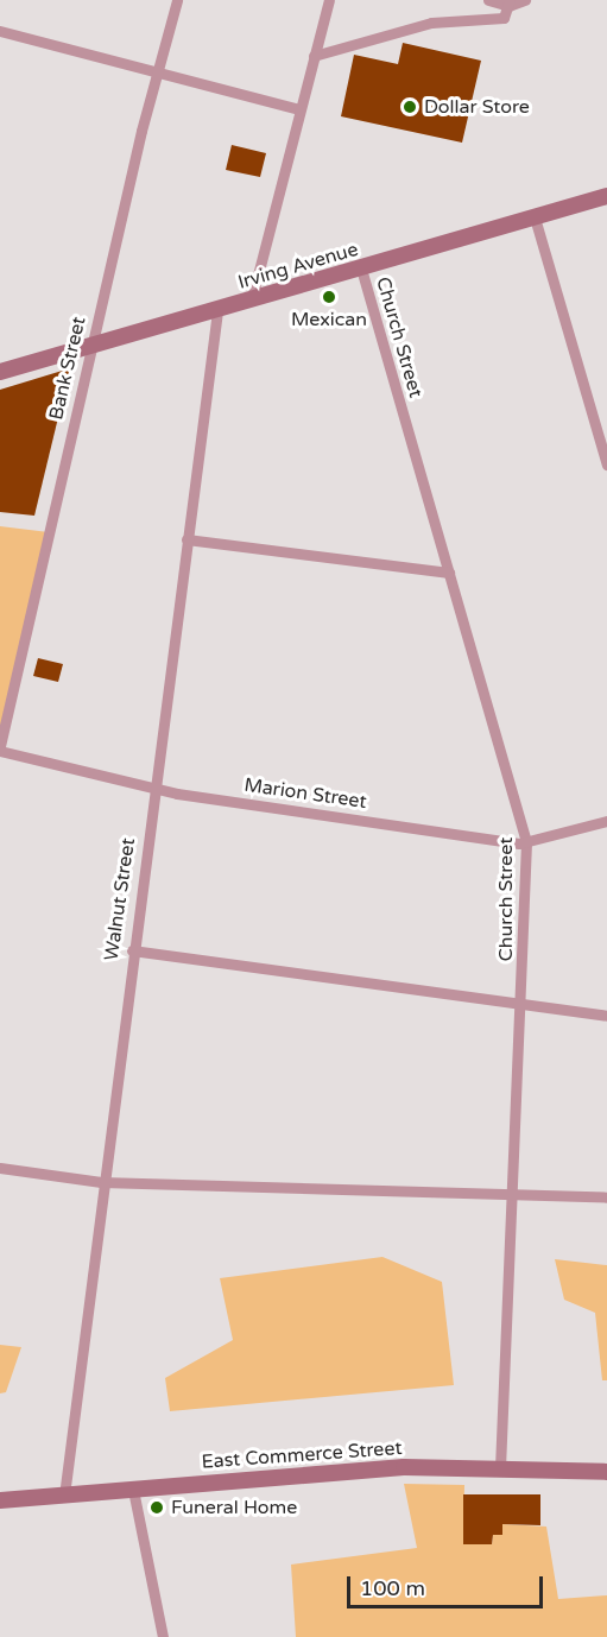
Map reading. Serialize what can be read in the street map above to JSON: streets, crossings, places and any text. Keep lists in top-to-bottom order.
{
  "streets": {
    "main road": ["Irving Avenue", "East Commerce Street"],
    "street": [
      "Church Street",
      "Bank Street",
      "Marion Street",
      "Walnut Street"
    ]
  },
  "crossings": [
    ["Irving Avenue", "Church Street"],
    ["Irving Avenue", "Bank Street"],
    ["Irving Avenue", "Walnut Street"],
    ["Church Street", "Marion Street"],
    ["Church Street", "East Commerce Street"],
    ["Marion Street", "Walnut Street"],
    ["Walnut Street", "East Commerce Street"]
  ],
  "places": ["Dollar Store", "Mexican", "Funeral Home"],
  "scale_bar": "100 m"
}
